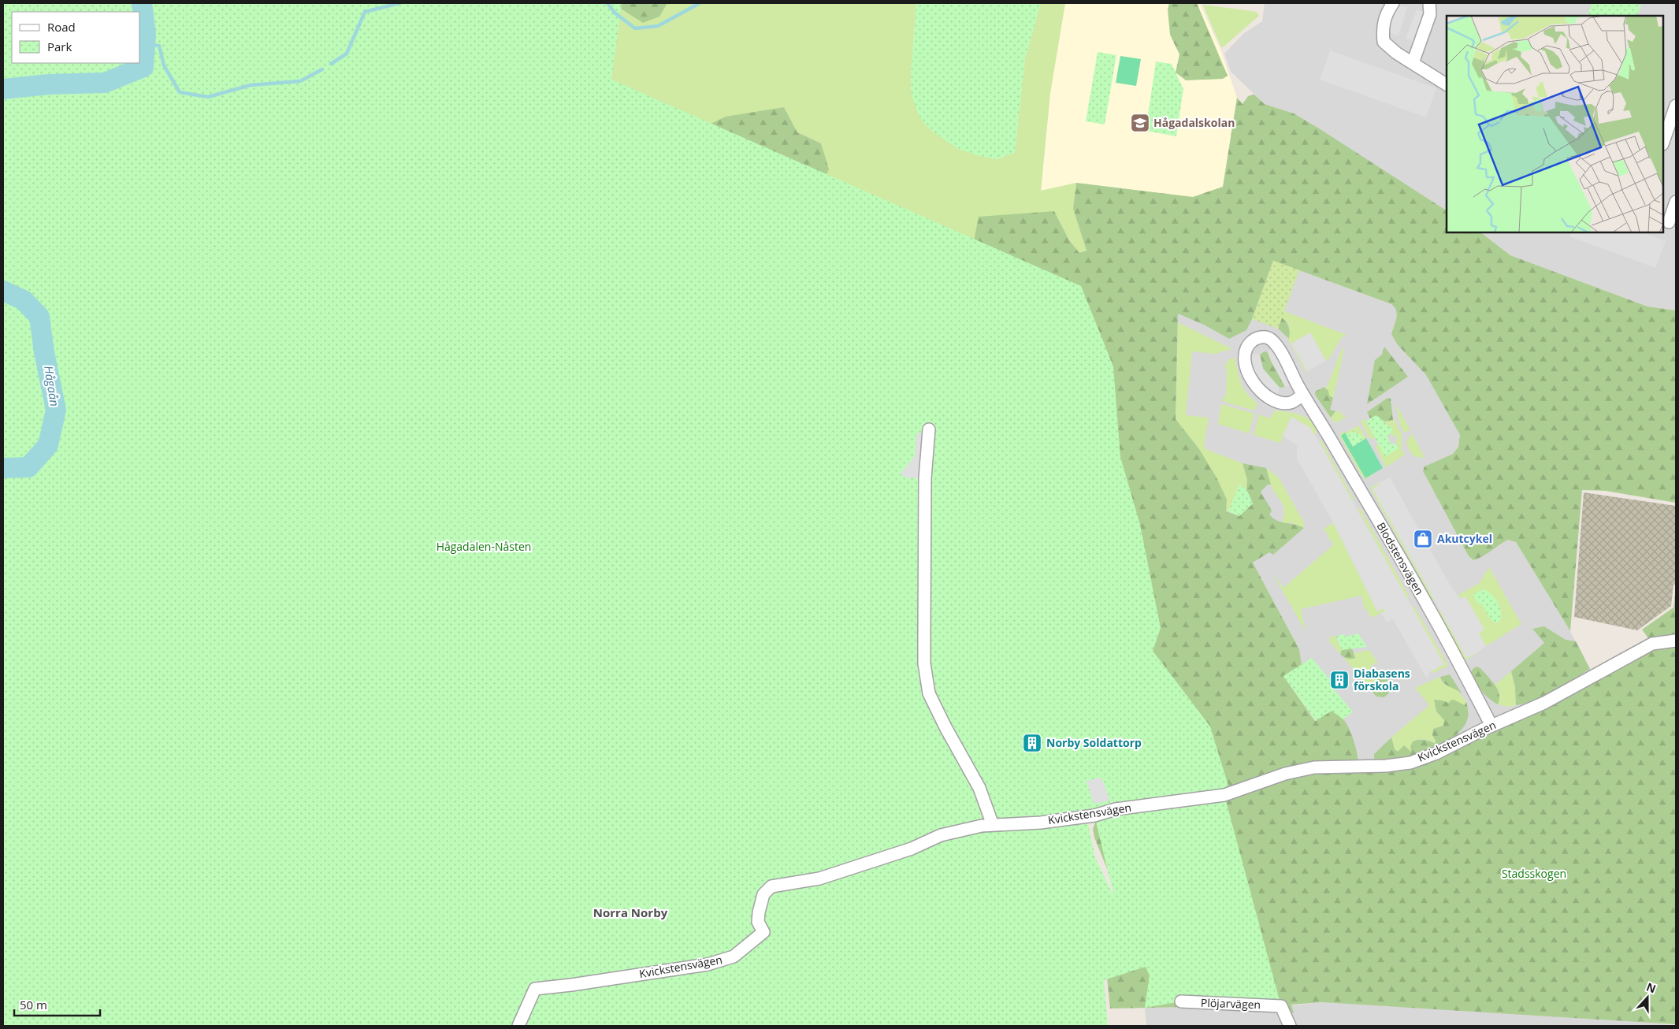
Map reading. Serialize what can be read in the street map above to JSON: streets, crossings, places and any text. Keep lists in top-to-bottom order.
{
  "streets": {
    "street": ["Blodstensvägen", "Kvickstensvägen", "Plöjarvägen"]
  },
  "crossings": [
    ["Blodstensvägen", "Kvickstensvägen"]
  ],
  "districts": ["Norra Norby"],
  "water": ["Hågaån"],
  "parks": ["Hågadalen-Nåsten", "Stadsskogen"],
  "places": {
    "school or university": ["Hågadalskolan"],
    "shop": ["Akutcykel"],
    "building": ["Diabasens förskola", "Norby Soldattorp"]
  },
  "legend": ["Road", "Park"],
  "scale_bar": "50 m",
  "north": "top"
}
